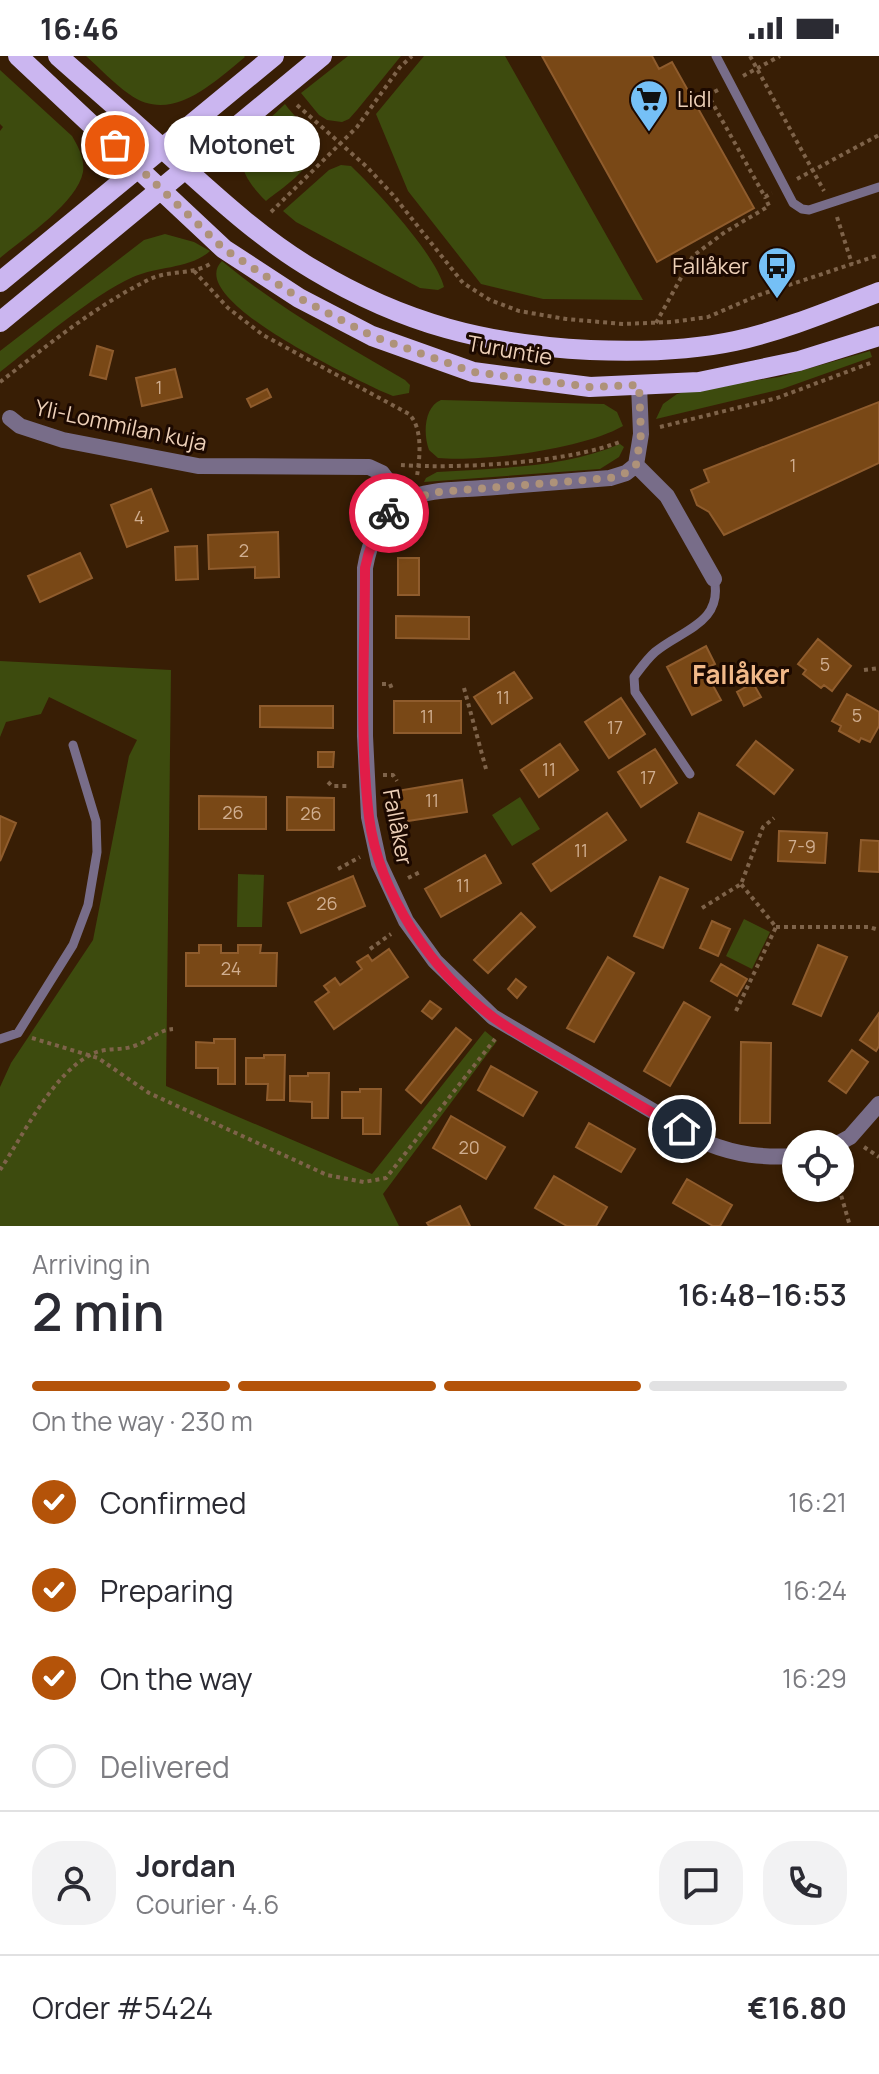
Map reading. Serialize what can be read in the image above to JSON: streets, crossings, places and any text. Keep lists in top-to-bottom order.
{
  "streets": {
    "main road": ["Turuntie"],
    "street": ["Yli-Lommilan kuja", "Fallåker"]
  },
  "crossings": [
    ["Yli-Lommilan kuja", "Fallåker"]
  ],
  "districts": ["Fallåker"],
  "places": {
    "supermarket": ["Lidl"],
    "other": ["Motonet"],
    "bus stop": ["Fallåker"]
  },
  "house_numbers": [
    "1",
    "1",
    "4",
    "2",
    "5",
    "11",
    "5",
    "11",
    "17",
    "11",
    "17",
    "11",
    "26",
    "26",
    "7-9",
    "11",
    "11",
    "26",
    "24",
    "20"
  ],
  "page": {
    "status": "16:46",
    "bubble": "Motonet",
    "heading": ["2 min", "Arriving in", "16:48–16:53"],
    "panel": [
      "Jordan",
      "Courier · 4.6",
      "Order #5424",
      "€16.80"
    ],
    "bar": "On the way · 230 m",
    "list": [
      ["Confirmed", "16:21"],
      ["Preparing", "16:24"],
      ["On the way", "16:29"],
      "Delivered"
    ]
  }
}
